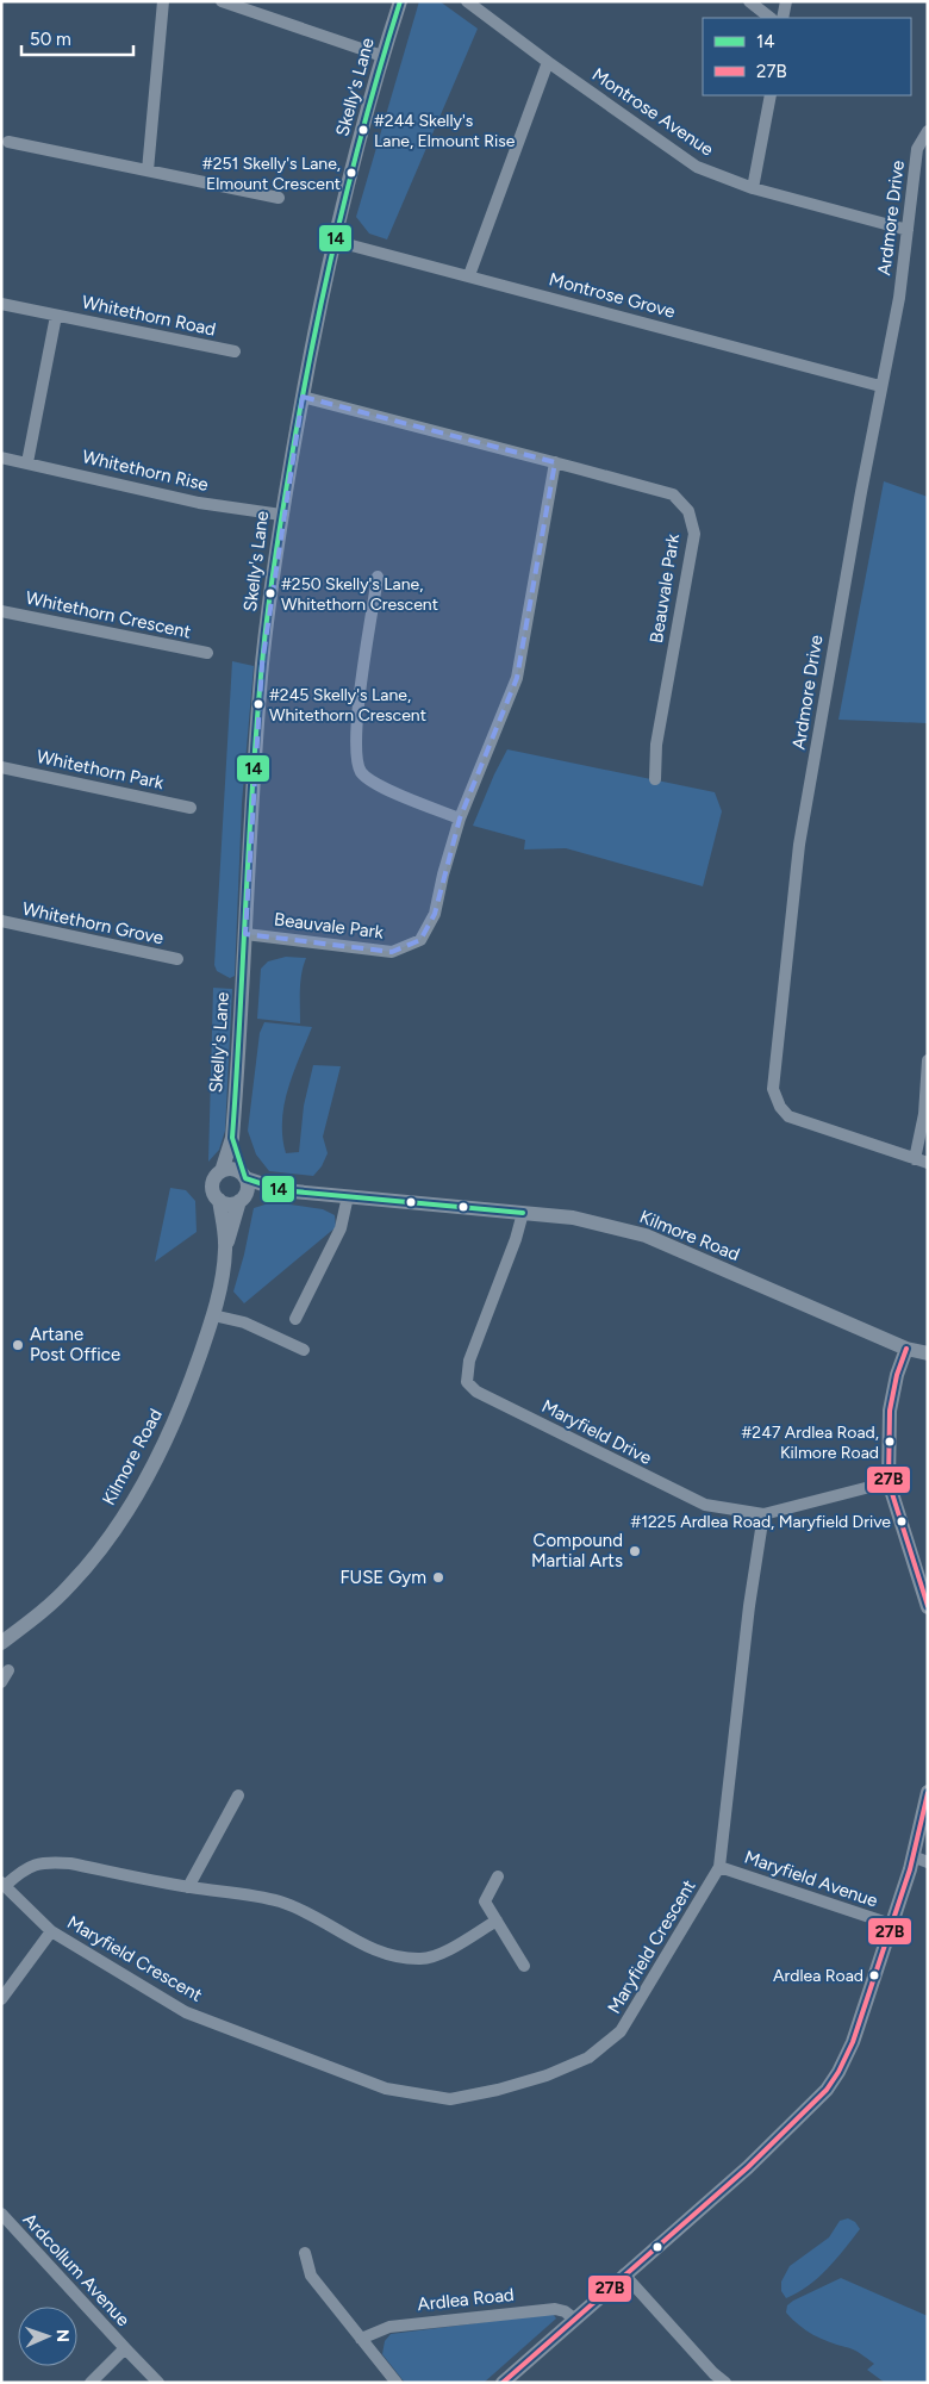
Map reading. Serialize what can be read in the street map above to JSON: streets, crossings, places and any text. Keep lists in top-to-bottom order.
{
  "streets": {
    "street": [
      "Skelly's Lane",
      "Montrose Avenue",
      "Ardmore Drive",
      "Montrose Grove",
      "Whitethorn Road",
      "Whitethorn Rise",
      "Beauvale Park",
      "Whitethorn Crescent",
      "Whitethorn Park",
      "Whitethorn Grove",
      "Kilmore Road",
      "Maryfield Drive",
      "Maryfield Avenue",
      "Maryfield Crescent",
      "Ardcollum Avenue",
      "Ardlea Road"
    ]
  },
  "crossings": [
    ["Skelly's Lane", "Montrose Grove"],
    ["Skelly's Lane", "Whitethorn Rise"],
    ["Skelly's Lane", "Beauvale Park"],
    ["Skelly's Lane", "Kilmore Road"],
    ["Montrose Avenue", "Ardmore Drive"],
    ["Ardmore Drive", "Montrose Grove"],
    ["Whitethorn Road", "Whitethorn Rise"],
    ["Kilmore Road", "Maryfield Drive"],
    ["Maryfield Drive", "Maryfield Crescent"],
    ["Maryfield Avenue", "Maryfield Crescent"]
  ],
  "places": [
    "#244 Skelly's Lane, Elmount Rise",
    "#251 Skelly's Lane, Elmount Crescent",
    "#250 Skelly's Lane, Whitethorn Crescent",
    "#245 Skelly's Lane, Whitethorn Crescent",
    "Artane Post Office",
    "#247 Ardlea Road, Kilmore Road",
    "#1225 Ardlea Road, Maryfield Drive",
    "Compound Martial Arts",
    "FUSE Gym",
    "Ardlea Road"
  ],
  "lines": ["transit line 14", "transit line 27B"],
  "legend": ["14", "27B"],
  "scale_bar": "50 m",
  "north": "right"
}
